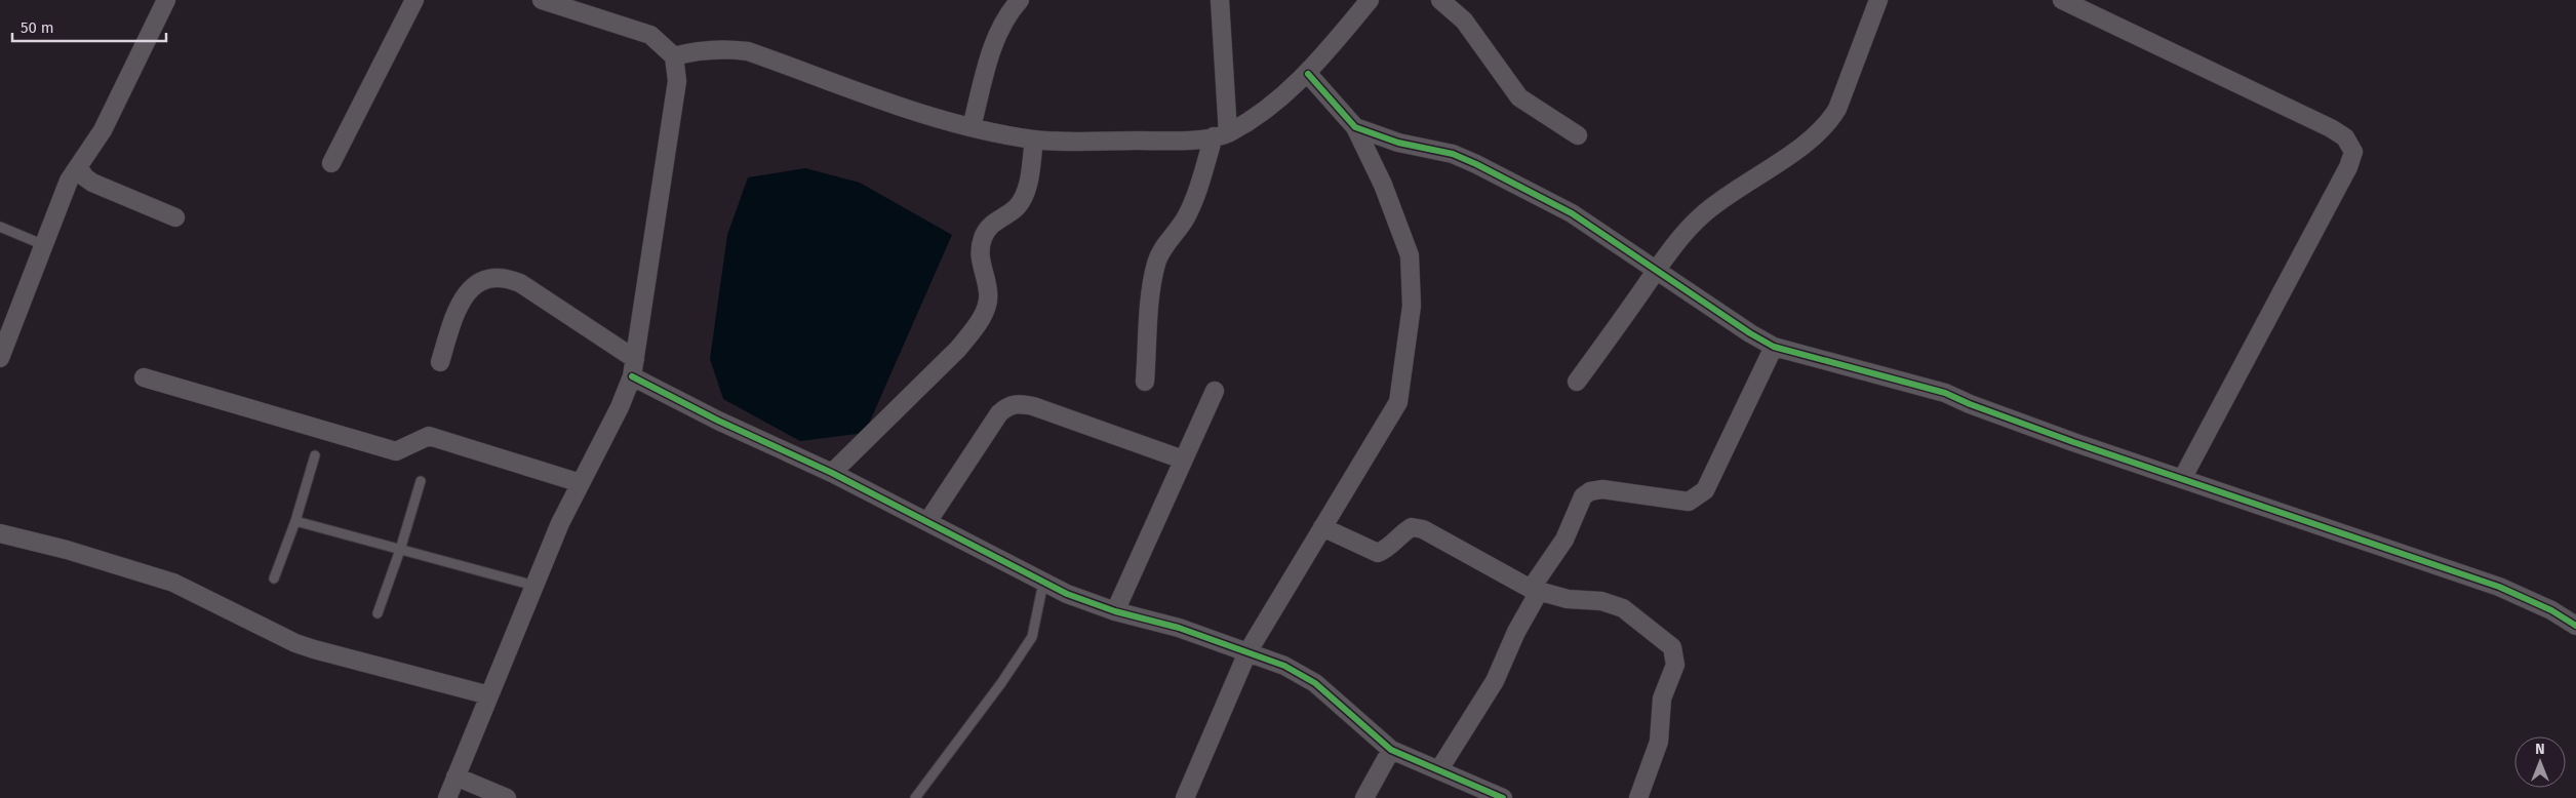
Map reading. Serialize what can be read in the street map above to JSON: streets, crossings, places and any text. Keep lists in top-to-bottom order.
{
  "scale_bar": "50 m",
  "north": "top"
}
